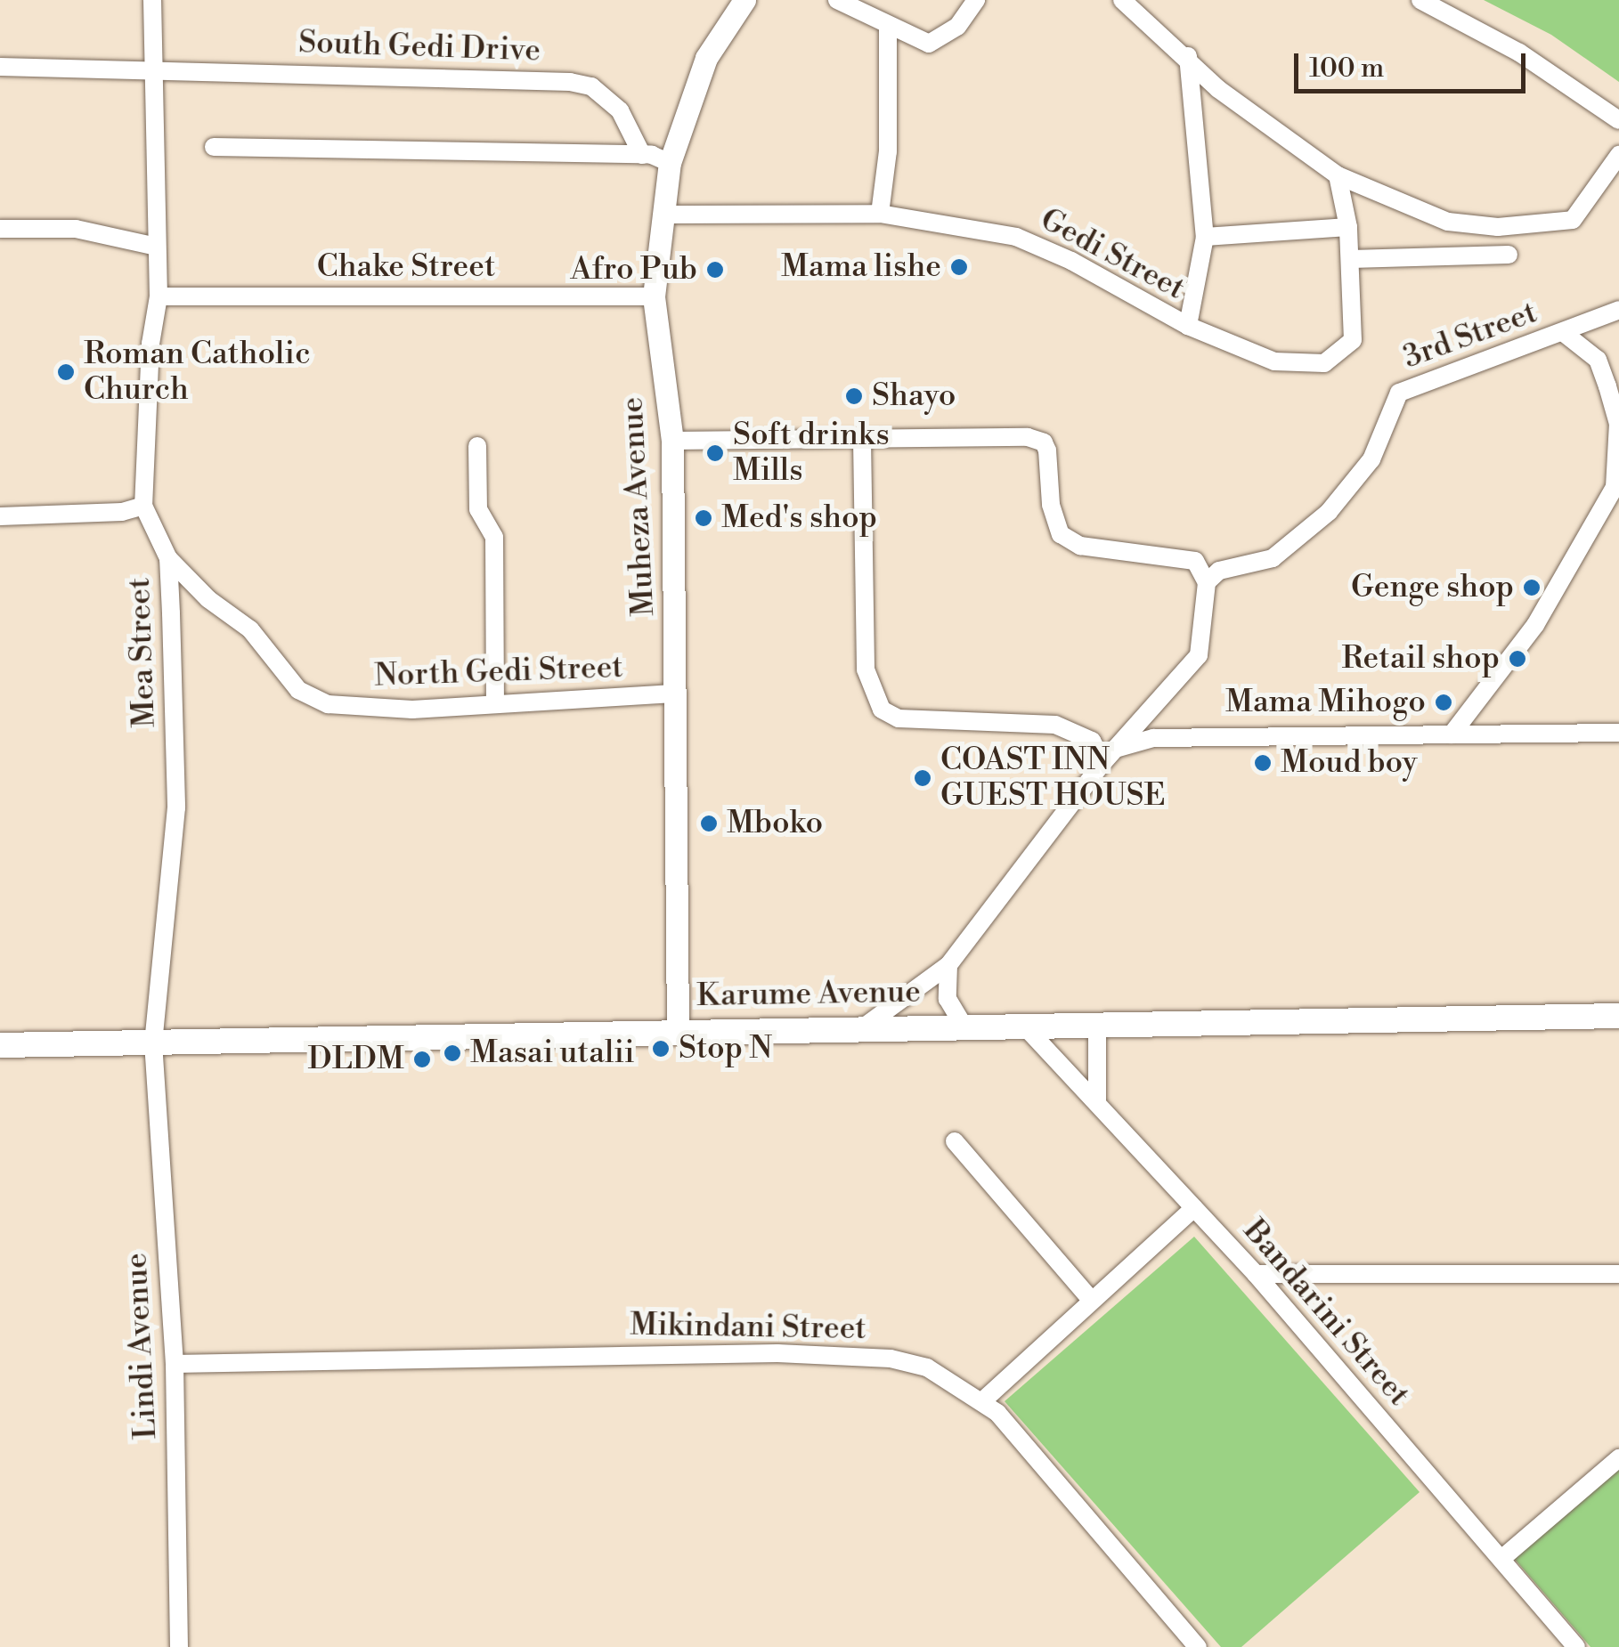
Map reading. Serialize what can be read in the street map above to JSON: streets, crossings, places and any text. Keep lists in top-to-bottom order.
{
  "streets": {
    "main road": ["Karume Avenue"],
    "street": [
      "South Gedi Drive",
      "Gedi Street",
      "Chake Street",
      "3rd Street",
      "Muheza Avenue",
      "Mea Street",
      "North Gedi Street",
      "Bandarini Street",
      "Mikindani Street",
      "Lindi Avenue"
    ]
  },
  "crossings": [
    ["South Gedi Drive", "Mea Street"],
    ["Gedi Street", "Muheza Avenue"],
    ["Chake Street", "Muheza Avenue"],
    ["Chake Street", "Mea Street"],
    ["Muheza Avenue", "North Gedi Street"],
    ["Muheza Avenue", "Karume Avenue"],
    ["Mea Street", "North Gedi Street"],
    ["Mea Street", "Karume Avenue"],
    ["Mea Street", "Lindi Avenue"],
    ["Karume Avenue", "Bandarini Street"],
    ["Karume Avenue", "Lindi Avenue"],
    ["Mikindani Street", "Lindi Avenue"]
  ],
  "places": [
    "Mama lishe",
    "Afro Pub",
    "Roman Catholic Church",
    "Shayo",
    "Soft drinks Mills",
    "Med's shop",
    "Genge shop",
    "Retail shop",
    "Mama Mihogo",
    "Moud boy",
    "COAST INN GUEST HOUSE",
    "Mboko",
    "Stop N",
    "Masai utalii",
    "DLDM"
  ],
  "scale_bar": "100 m"
}
